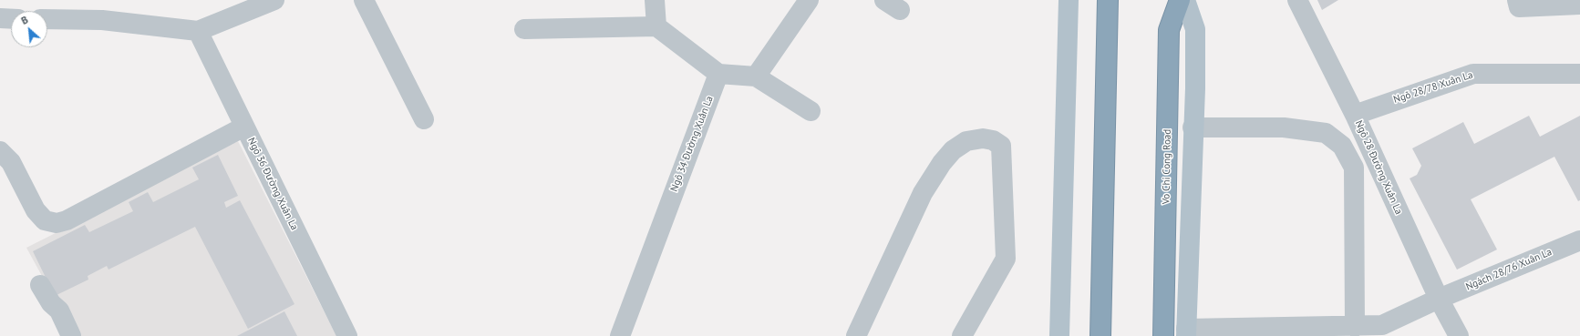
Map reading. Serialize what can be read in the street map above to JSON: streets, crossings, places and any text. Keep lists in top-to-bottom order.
{
  "streets": {
    "highway": ["Vo Chi Cong Road"],
    "street": [
      "Ngõ 28/78 Xuân La",
      "Ngõ 34 Đường Xuân La",
      "Ngõ 28 Đường Xuân La",
      "Ngõ 36 Đường Xuân La",
      "Ngách 28/76 Xuân La"
    ]
  },
  "crossings": [
    ["Ngõ 28/78 Xuân La", "Ngõ 28 Đường Xuân La"],
    ["Ngõ 28 Đường Xuân La", "Ngách 28/76 Xuân La"]
  ],
  "north": "top left"
}
